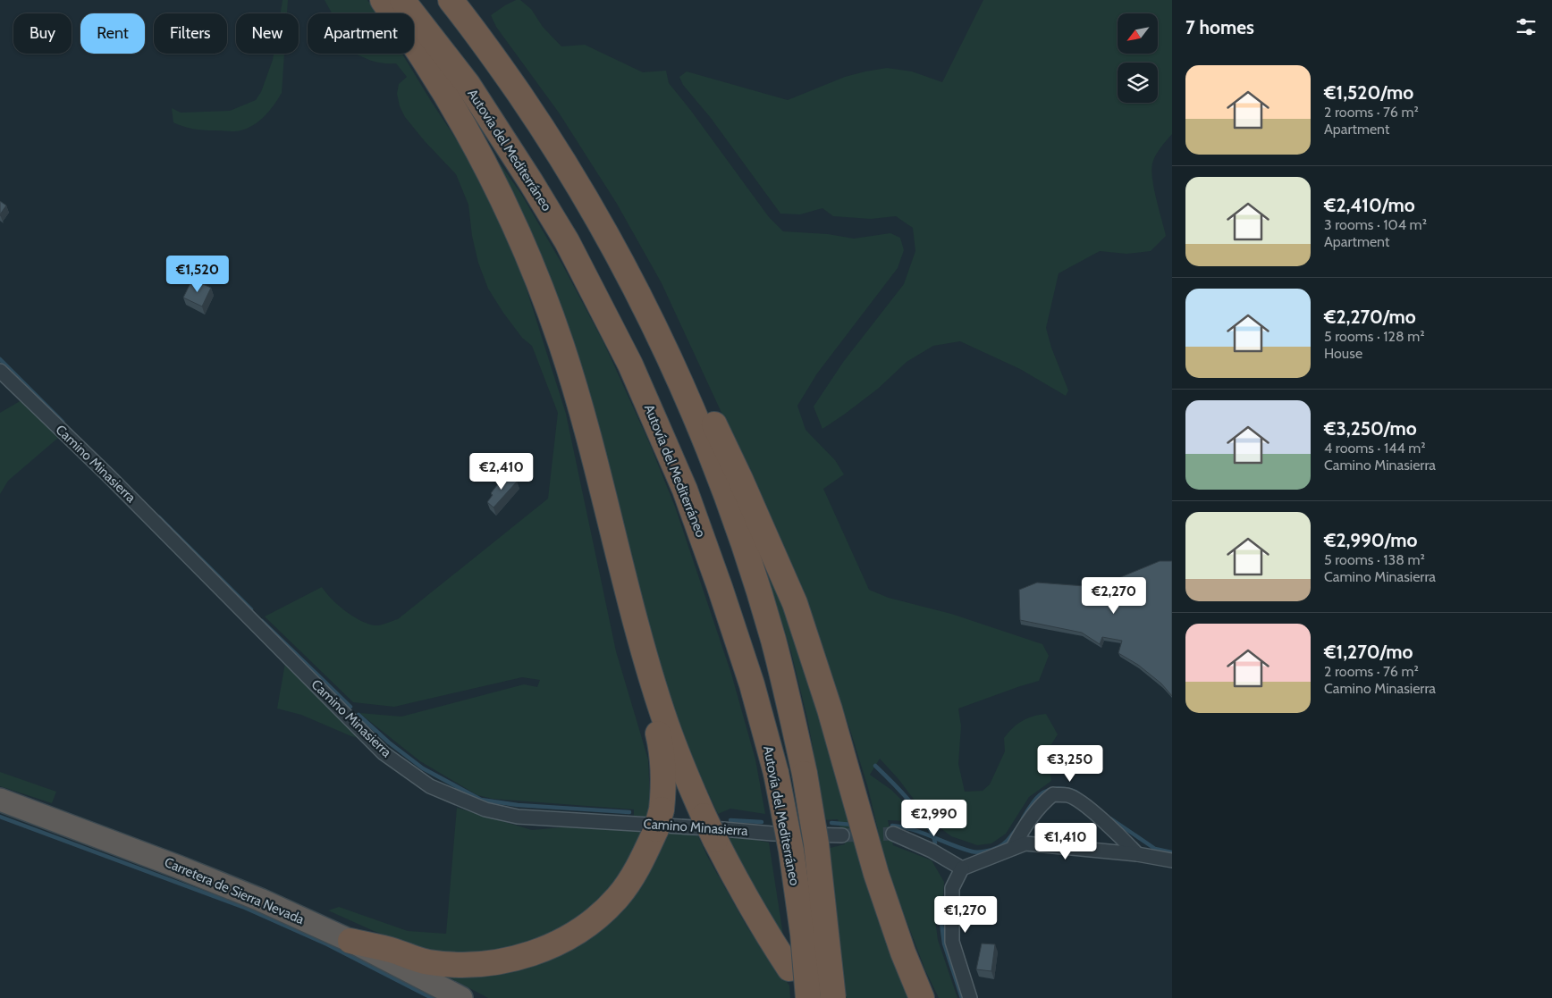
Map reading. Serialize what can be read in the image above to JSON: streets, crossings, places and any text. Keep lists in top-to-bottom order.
{
  "streets": {
    "highway": ["Autovía del Mediterráneo", "Carretera de Sierra Nevada"],
    "street": ["Camino Minasierra"]
  },
  "north": "bottom left",
  "page": {
    "heading": "7 homes",
    "chip": [
      "Buy",
      "Rent",
      "Filters",
      "New",
      "Apartment"
    ],
    "list": [
      {
        "name": "€1,520/mo",
        "note": "2 rooms · 76 m² · Apartment"
      },
      {
        "name": "€2,410/mo",
        "note": "3 rooms · 104 m² · Apartment"
      },
      {
        "name": "€2,270/mo",
        "note": "5 rooms · 128 m² · House"
      },
      {
        "name": "€3,250/mo",
        "note": "4 rooms · 144 m² · Camino Minasierra"
      },
      {
        "name": "€2,990/mo",
        "note": "5 rooms · 138 m² · Camino Minasierra"
      },
      {
        "name": "€1,270/mo",
        "note": "2 rooms · 76 m² · Camino Minasierra"
      }
    ],
    "price": [
      "€1,520",
      "€2,410",
      "€2,270",
      "€3,250",
      "€2,990",
      "€1,410",
      "€1,270"
    ]
  }
}
